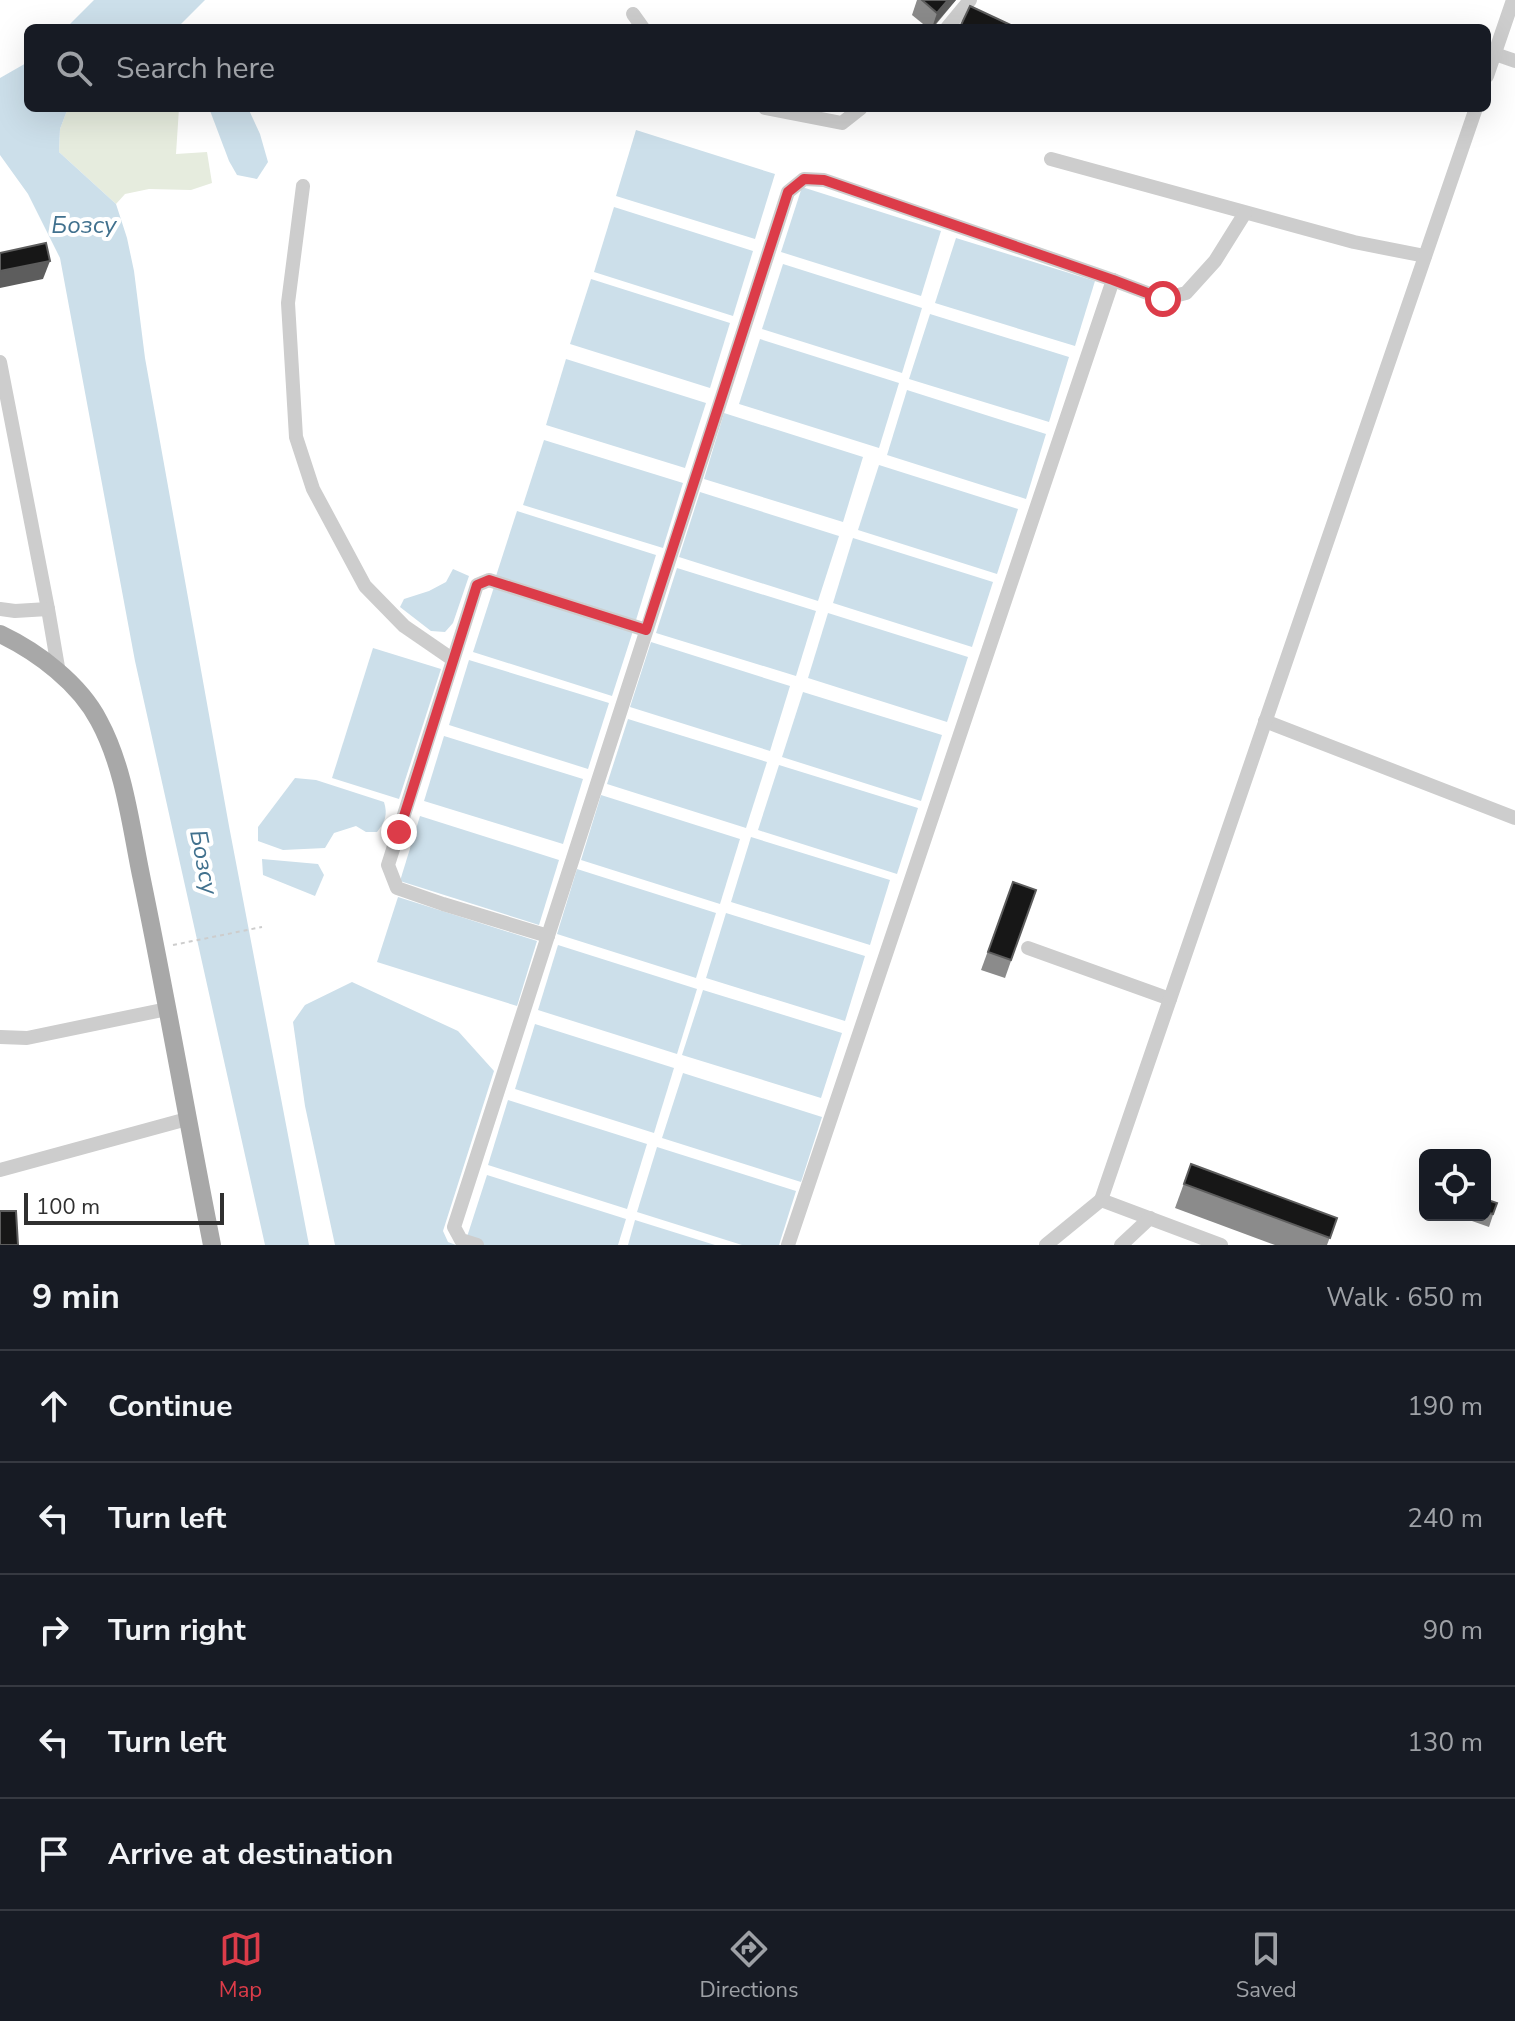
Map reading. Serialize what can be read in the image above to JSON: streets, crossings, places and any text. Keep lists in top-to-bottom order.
{
  "water": ["Бозсу"],
  "scale_bar": "100 m",
  "page": {
    "search": "Search here",
    "scale": "100 m",
    "heading": ["9 min", "Walk · 650 m"],
    "list": [
      ["Continue", "190 m"],
      ["Turn left", "240 m"],
      ["Turn right", "90 m"],
      ["Turn left", "130 m"],
      "Arrive at destination"
    ],
    "nav": ["Map", "Directions", "Saved"]
  }
}
